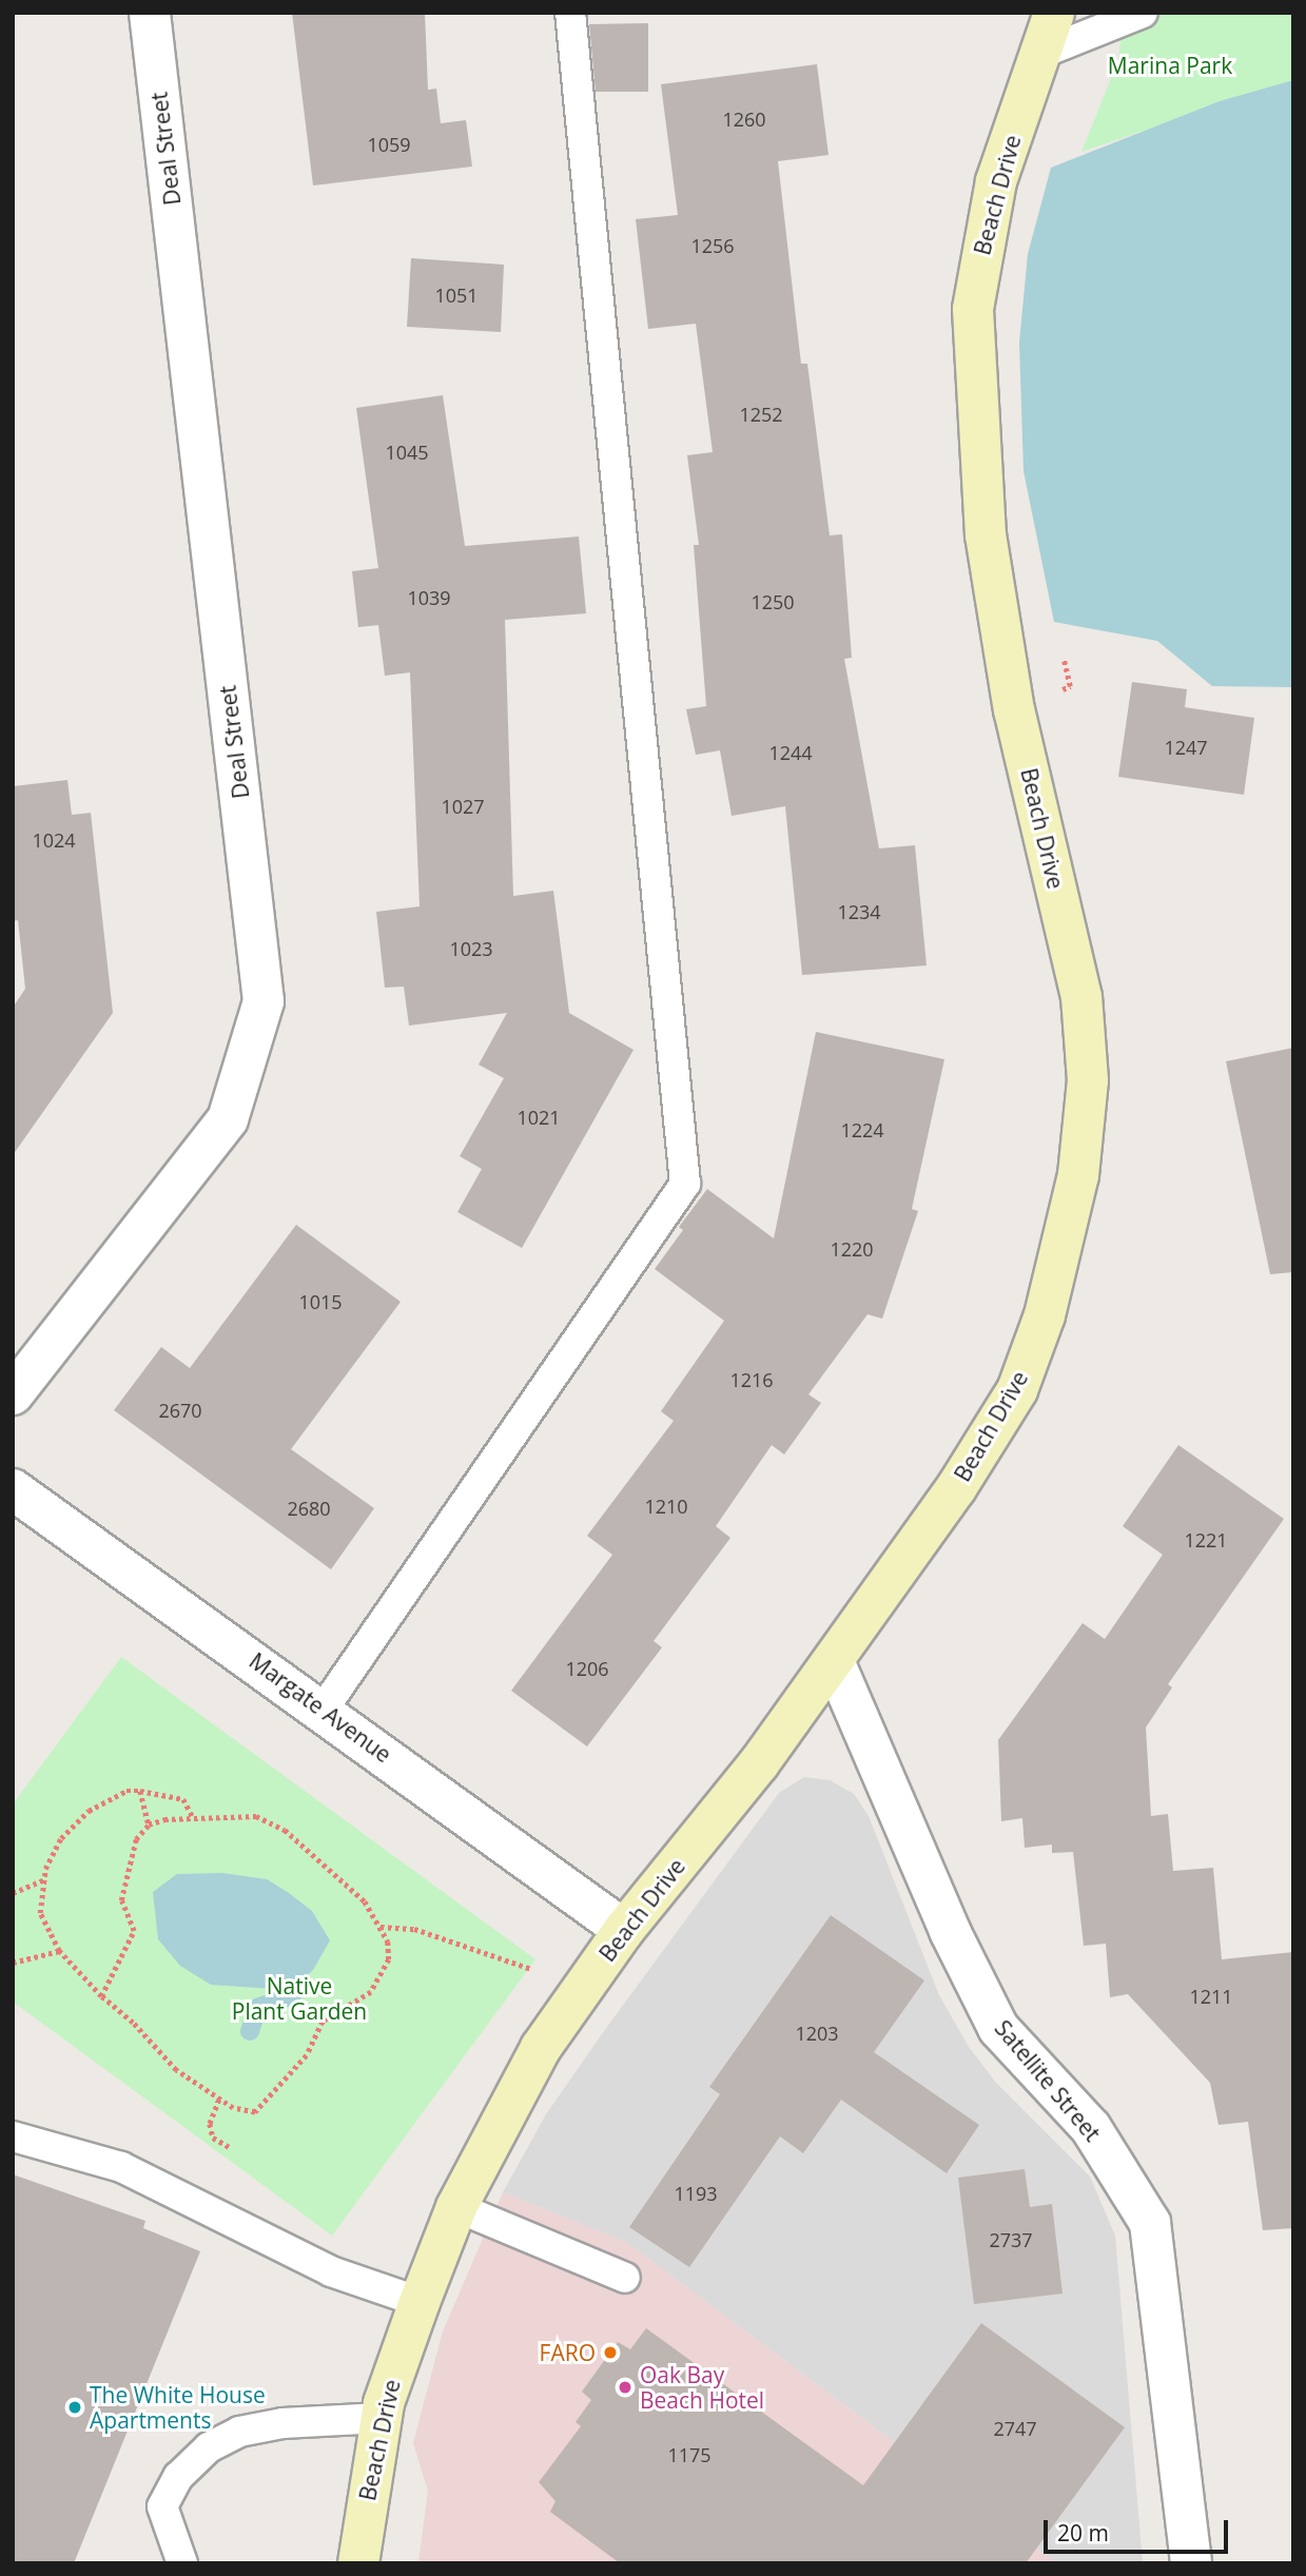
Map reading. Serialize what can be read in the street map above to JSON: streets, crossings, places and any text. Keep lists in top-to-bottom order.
{
  "streets": {
    "main road": ["Beach Drive"],
    "street": ["Deal Street", "Margate Avenue", "Satellite Street"]
  },
  "crossings": [
    ["Beach Drive", "Margate Avenue"],
    ["Beach Drive", "Satellite Street"]
  ],
  "parks": ["Marina Park", "Native Plant Garden"],
  "places": ["FARO", "Oak Bay Beach Hotel", "The White House Apartments"],
  "house_numbers": [
    "1260",
    "1059",
    "1256",
    "1051",
    "1252",
    "1045",
    "1039",
    "1250",
    "1247",
    "1244",
    "1027",
    "1024",
    "1234",
    "1023",
    "1021",
    "1224",
    "1220",
    "1015",
    "1216",
    "2670",
    "1210",
    "2680",
    "1221",
    "1206",
    "1211",
    "1203",
    "1193",
    "2737",
    "2747",
    "1175"
  ],
  "scale_bar": "20 m"
}
